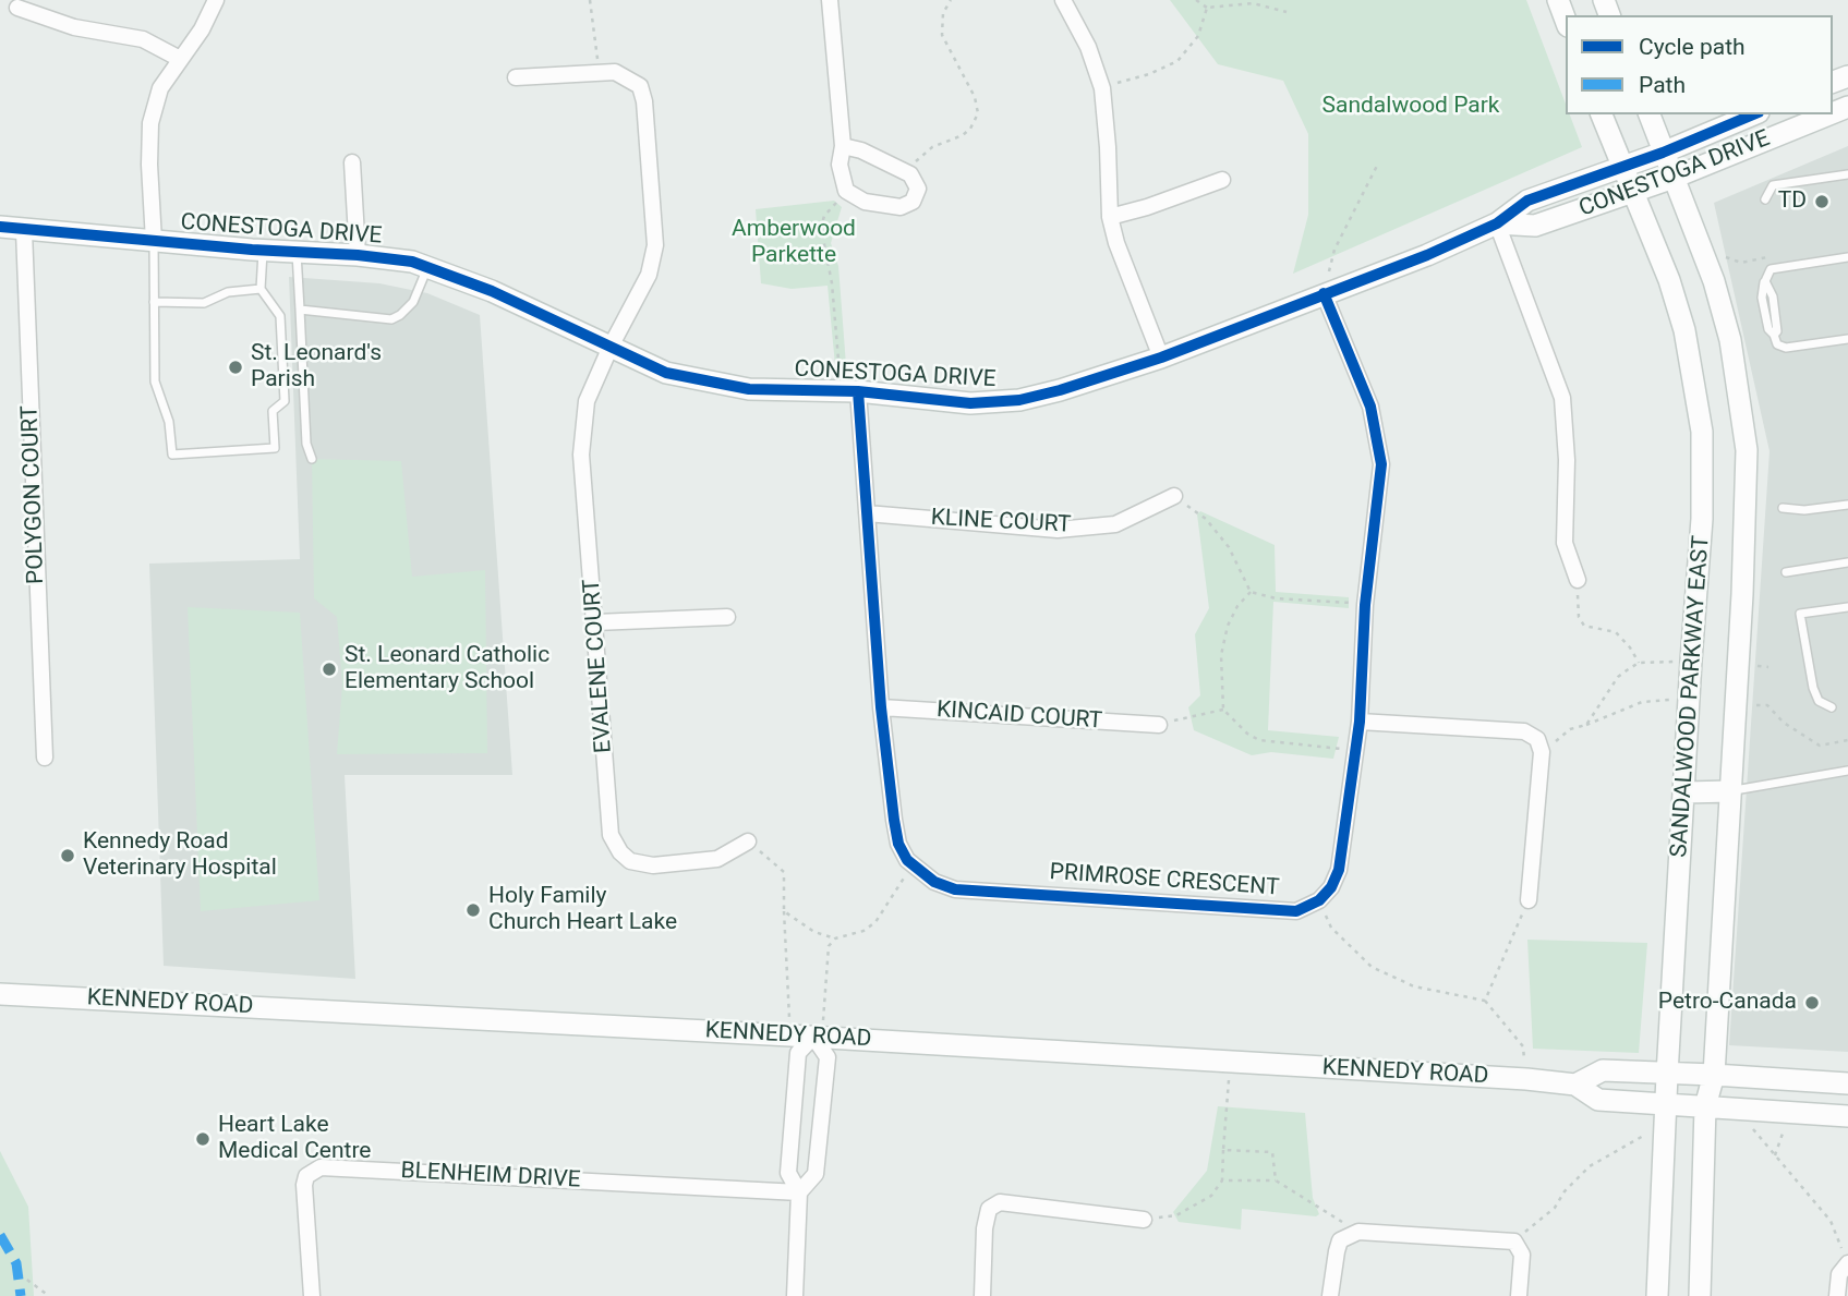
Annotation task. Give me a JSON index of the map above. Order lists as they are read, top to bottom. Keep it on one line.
{"streets":{"main road":["CONESTOGA DRIVE","SANDALWOOD PARKWAY EAST","KENNEDY ROAD"],"street":["POLYGON COURT","KLINE COURT","EVALENE COURT","KINCAID COURT","PRIMROSE CRESCENT","BLENHEIM DRIVE"]},"crossings":[["CONESTOGA DRIVE","POLYGON COURT"],["CONESTOGA DRIVE","EVALENE COURT"],["CONESTOGA DRIVE","SANDALWOOD PARKWAY EAST"],["CONESTOGA DRIVE","PRIMROSE CRESCENT"],["KLINE COURT","PRIMROSE CRESCENT"],["KINCAID COURT","PRIMROSE CRESCENT"]],"parks":["Sandalwood Park","Amberwood Parkette"],"places":["TD","St. Leonard's Parish","St. Leonard Catholic Elementary School","Kennedy Road Veterinary Hospital","Holy Family Church Heart Lake","Petro-Canada","Heart Lake Medical Centre"],"legend":["Cycle path","Path"]}
